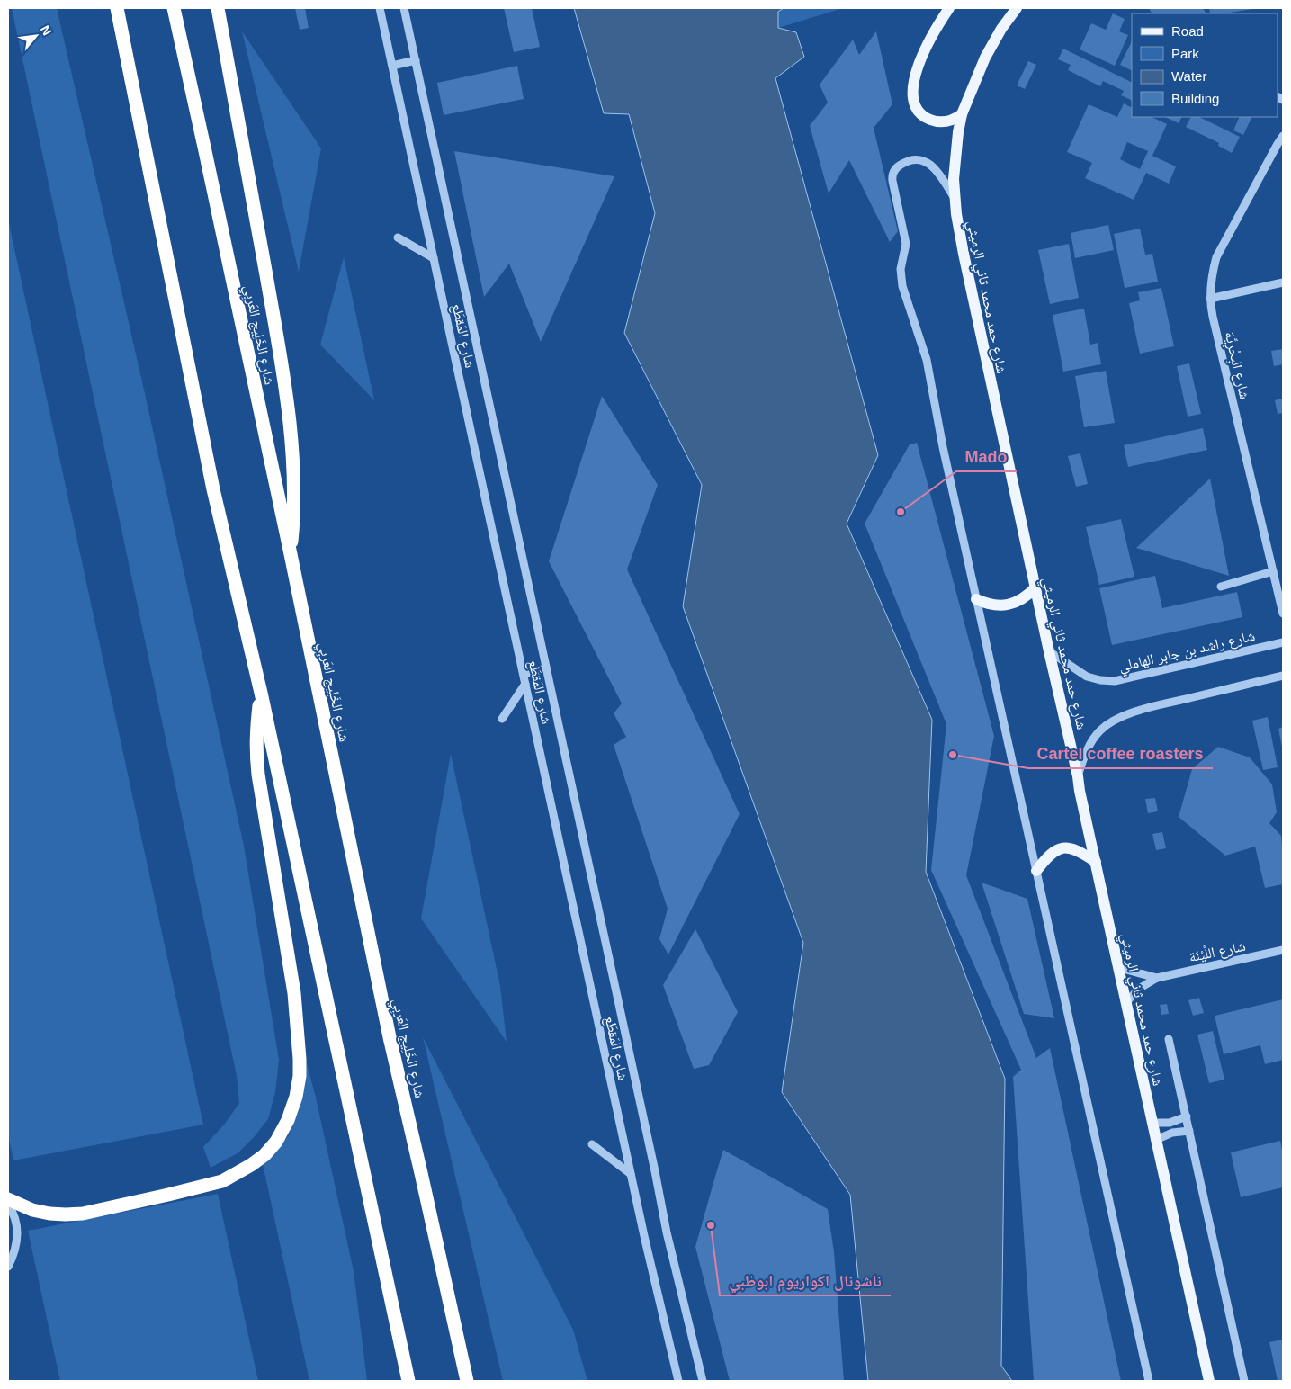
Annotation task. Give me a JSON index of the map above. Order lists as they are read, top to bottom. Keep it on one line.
{"streets":{"highway":["شارع الخَلِيج العَربِي"],"main road":["شارع حمد محمد ثاني الرميثي"],"street":["شارع المَقطَع","شارع البِحْرِيَّة","شارع راشد بن جابر الهاملي","شارع اللَّيْنَة"]},"crossings":[["شارع حمد محمد ثاني الرميثي","شارع راشد بن جابر الهاملي"],["شارع حمد محمد ثاني الرميثي","شارع اللَّيْنَة"]],"places":["Mado","Cartel coffee roasters","ناشونال اكواريوم ابوظبي"],"legend":["Road","Park","Water","Building"],"north":"top right"}
